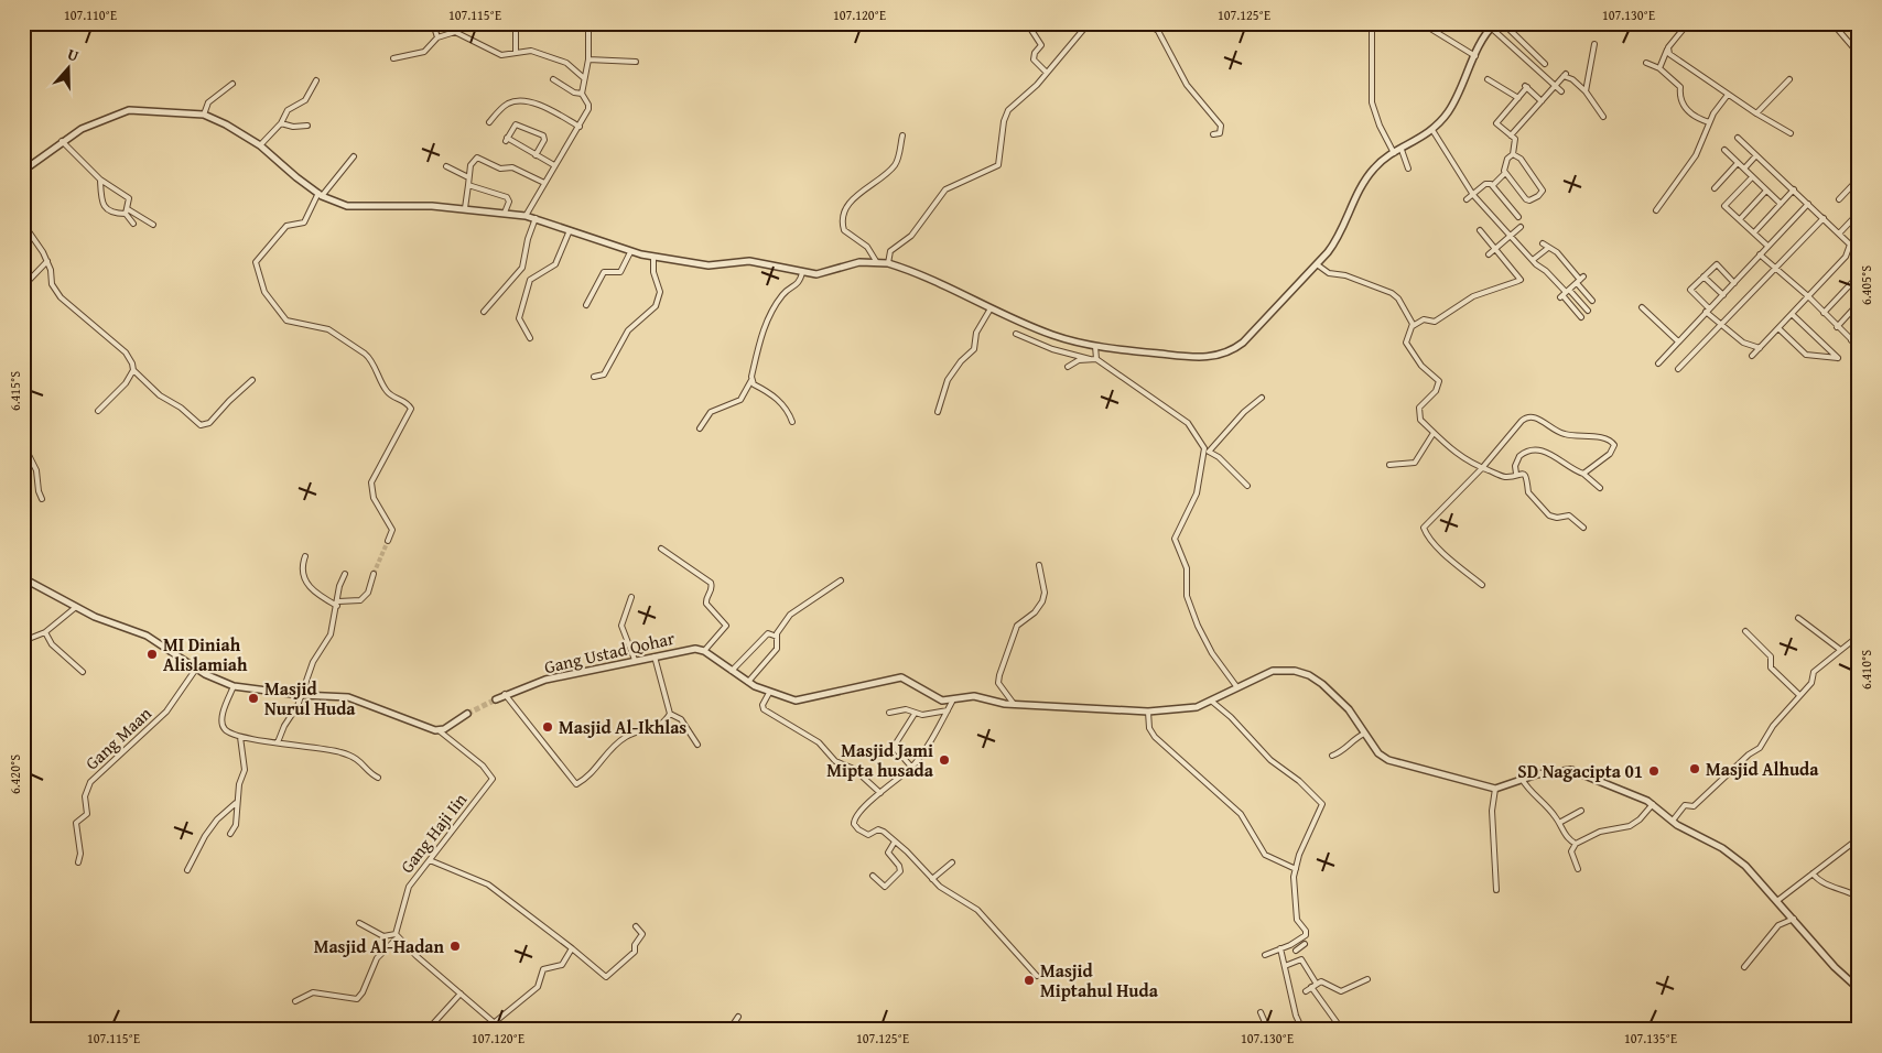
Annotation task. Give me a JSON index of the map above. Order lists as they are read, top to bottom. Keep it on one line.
{"streets":{"street":["Gang Ustad Qohar","Gang Maan","Gang Haji Iin"]},"places":["MI Diniah Alislamiah","Masjid Nurul Huda","Masjid Al-Ikhlas","Masjid Jami Mipta husada","Masjid Alhuda","SD Nagacipta 01","Masjid Al-Hadan","Masjid Miptahul Huda"],"north":"top","coordinates":["107.110°E","107.115°E","107.120°E","107.125°E","107.130°E","6.405°S","6.415°S","6.410°S","6.420°S","107.135°E"]}
